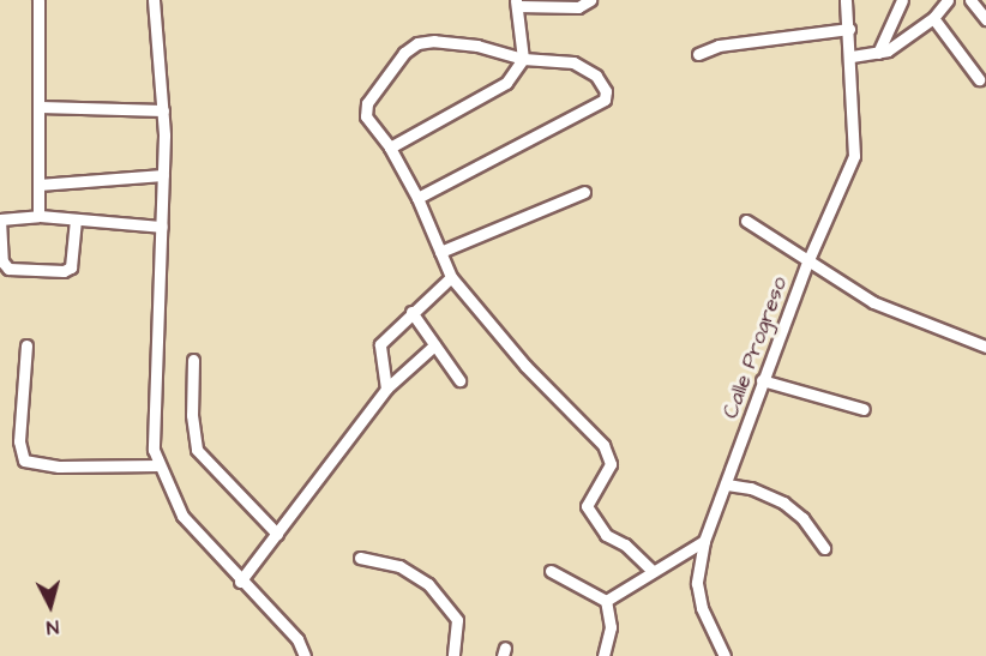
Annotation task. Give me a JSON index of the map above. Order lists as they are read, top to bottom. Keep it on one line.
{"streets":{"street":["Calle Progreso"]},"north":"bottom"}
